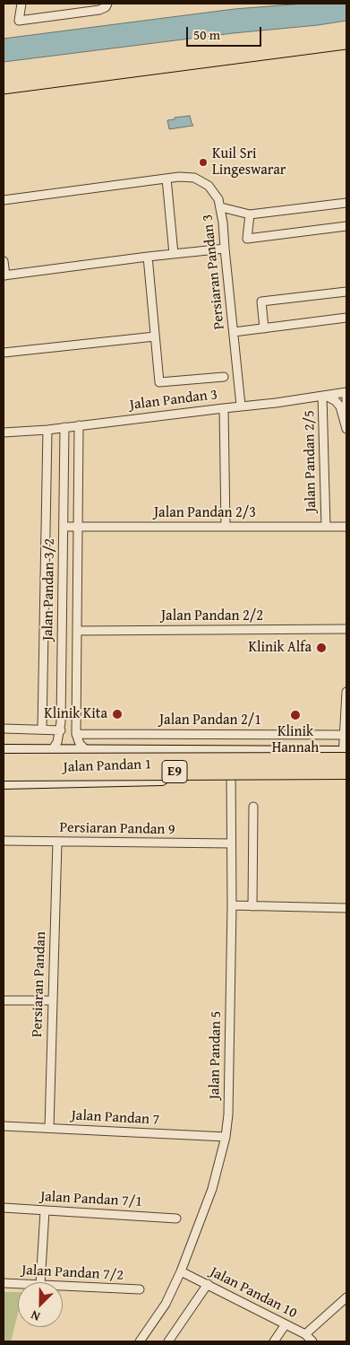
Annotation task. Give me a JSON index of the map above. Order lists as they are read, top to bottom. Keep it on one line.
{"streets":{"highway":["E9"],"main road":["Jalan Pandan 1"],"street":["Persiaran Pandan 3","Jalan Pandan 3","Jalan Pandan 2/5","Jalan Pandan 2/3","Jalan Pandan 3/2","Jalan Pandan 2/2","Jalan Pandan 2/1","Persiaran Pandan 9","Persiaran Pandan","Jalan Pandan 5","Jalan Pandan 7","Jalan Pandan 7/1","Jalan Pandan 7/2","Jalan Pandan 10"]},"crossings":[["Persiaran Pandan 3","Jalan Pandan 3"],["Jalan Pandan 3","Jalan Pandan 2/5"],["Jalan Pandan 3","Jalan Pandan 3/2"],["Jalan Pandan 2/5","Jalan Pandan 2/3"],["Jalan Pandan 2/3","Jalan Pandan 3/2"],["Jalan Pandan 3/2","Jalan Pandan 1"],["Jalan Pandan 1","E9"],["Jalan Pandan 1","Jalan Pandan 5"],["Persiaran Pandan 9","Persiaran Pandan"],["Persiaran Pandan 9","Jalan Pandan 5"],["Persiaran Pandan","Jalan Pandan 7"],["Jalan Pandan 5","Jalan Pandan 7"],["Jalan Pandan 5","Jalan Pandan 10"]],"places":["Kuil Sri Lingeswarar","Klinik Alfa","Klinik Kita","Klinik Hannah"],"scale_bar":"50 m","north":"bottom left"}
